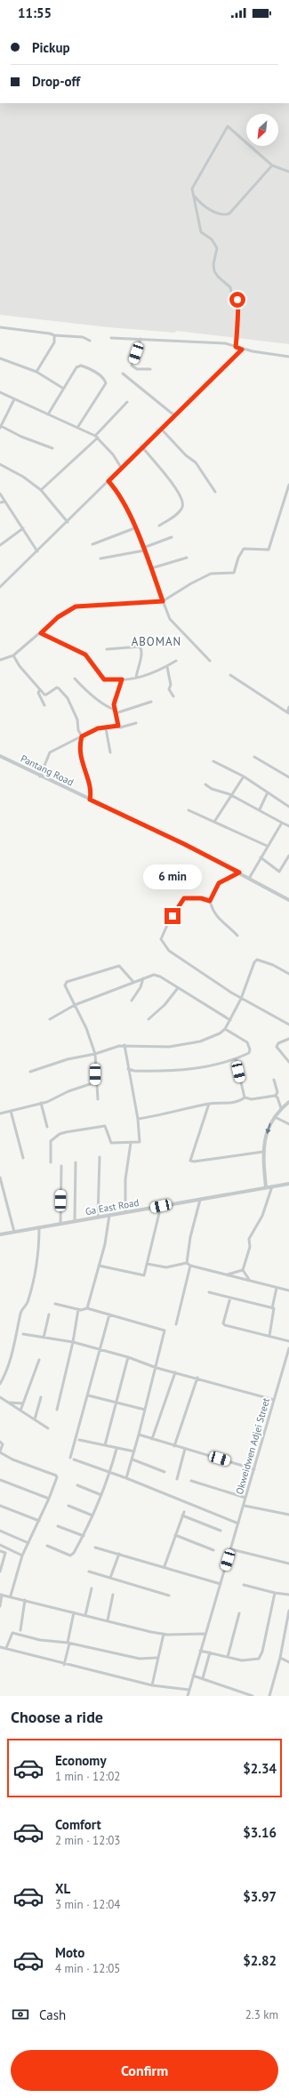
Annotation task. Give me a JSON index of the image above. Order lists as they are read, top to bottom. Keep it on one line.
{"streets":{"street":["Pantang Road","Ga East Road","Okweidwen Adjei Street"]},"districts":["ABOMAN"],"north":"bottom left","page":{"status":"11:55","banner":["Pickup","Drop-off"],"bubble":"6 min","heading":"Choose a ride","list":[{"name":"Economy","note":"1 min · 12:02","value":"$2.34"},{"name":"Comfort","note":"2 min · 12:03","value":"$3.16"},{"name":"XL","note":"3 min · 12:04","value":"$3.97"},{"name":"Moto","note":"4 min · 12:05","value":"$2.82"}],"pay":["Cash","2.3 km"],"buttons":"Confirm"}}
